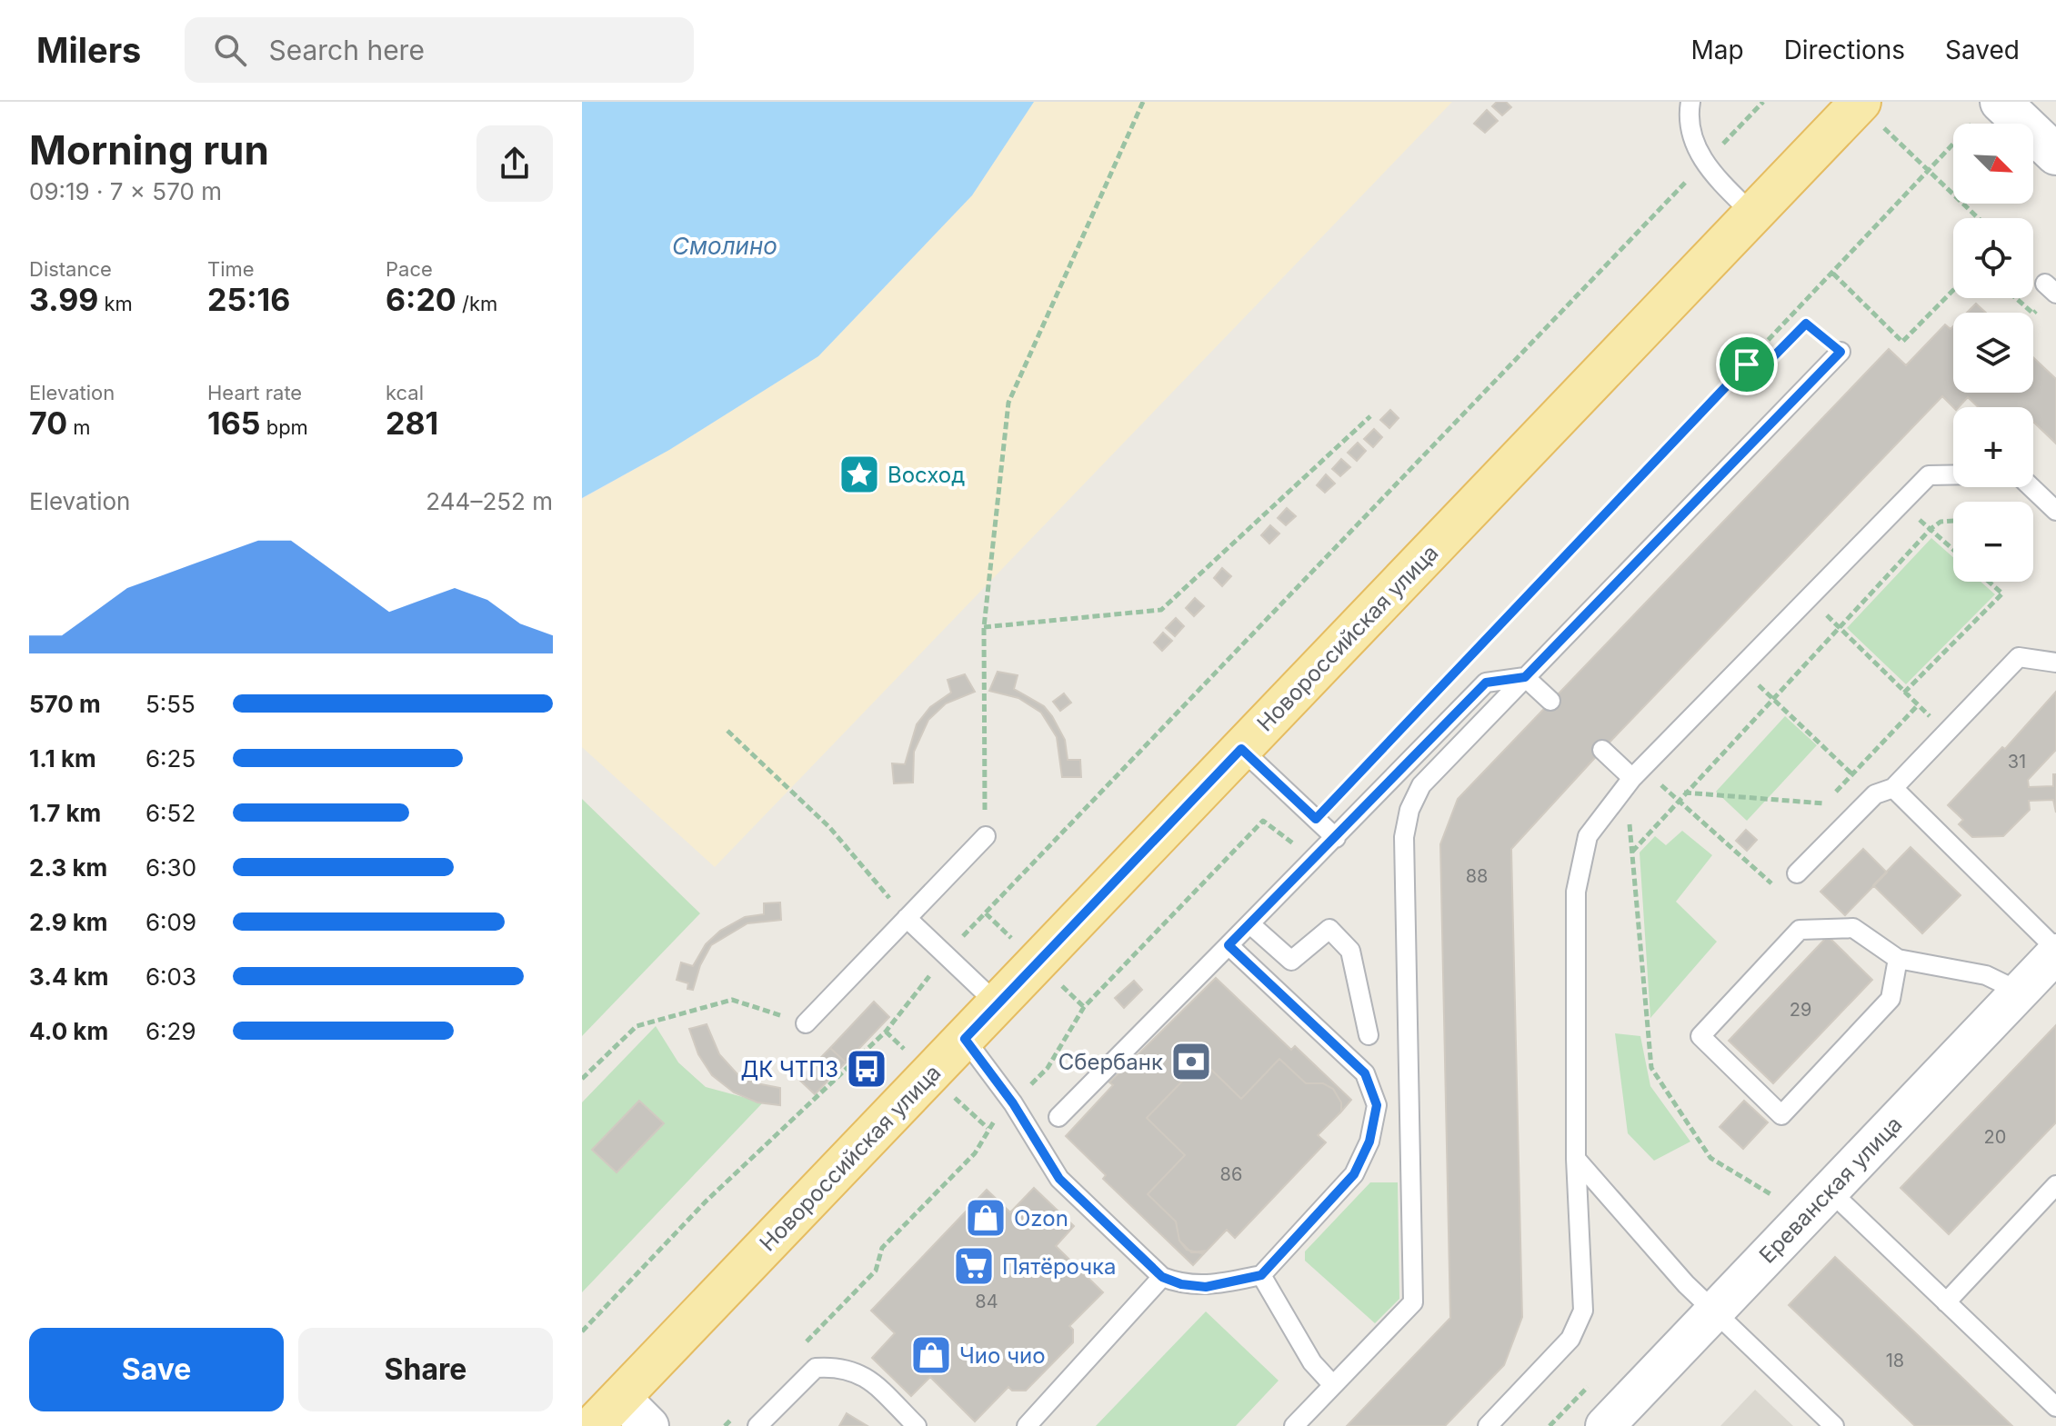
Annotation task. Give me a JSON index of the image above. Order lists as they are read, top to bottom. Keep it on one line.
{"streets":{"main road":["Новороссийская улица"],"street":["Ереванская улица"]},"water":["Смолино"],"places":{"place":["Восход"],"bank":["Сбербанк"],"bus stop":["ДК ЧТПЗ"],"shop":["Ozon","Чио чио"],"supermarket":["Пятёрочка"]},"house_numbers":["31","88","29","20","86","84","18"],"north":"bottom right","page":{"header":"Milers","search":"Search here","nav":["Map","Directions","Saved"],"heading":["Morning run","09:19 · 7 × 570 m"],"map_buttons":["+","−"],"stats":[["Distance","3.99 km"],["Time","25:16"],["Pace","6:20 /km"],["Elevation","70 m"],["Heart rate","165 bpm"],["kcal","281"]],"chart":["Elevation","244–252 m"],"list":[{"name":"570 m","note":"5:55"},{"name":"1.1 km","note":"6:25"},{"name":"1.7 km","note":"6:52"},{"name":"2.3 km","note":"6:30"},{"name":"2.9 km","note":"6:09"},{"name":"3.4 km","note":"6:03"},{"name":"4.0 km","note":"6:29"}],"buttons":["Save","Share"]}}
